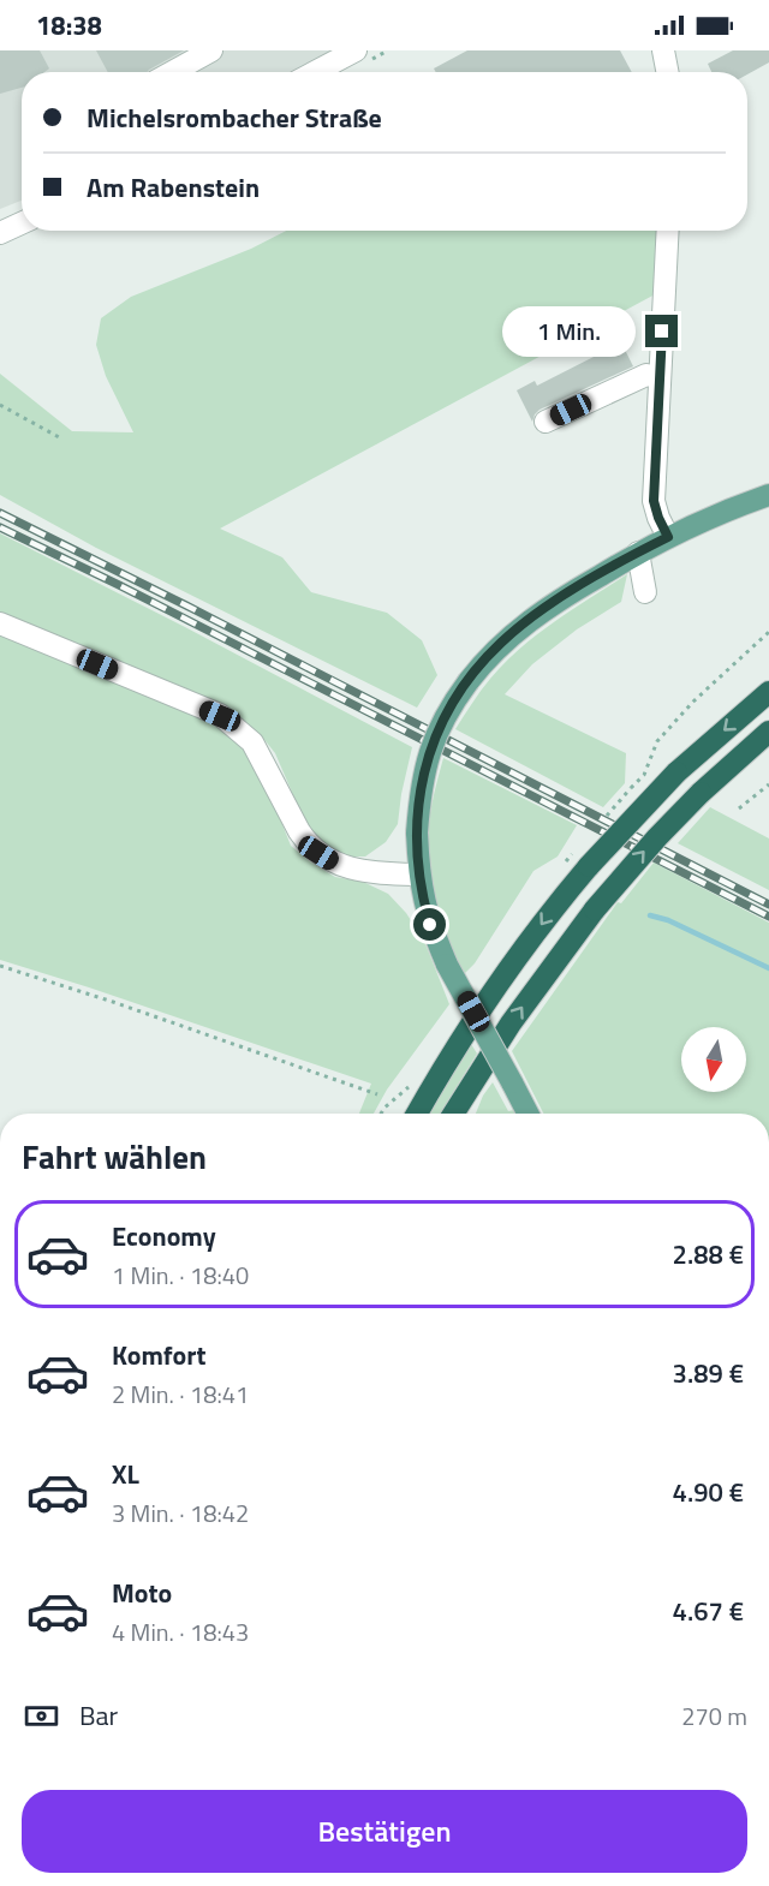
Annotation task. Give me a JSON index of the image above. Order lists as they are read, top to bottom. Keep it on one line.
{"north":"bottom","page":{"status":"18:38","banner":["Michelsrombacher Straße","Am Rabenstein"],"bubble":"1 Min.","heading":"Fahrt wählen","list":[{"name":"Economy","note":"1 Min. · 18:40","value":"2.88 €"},{"name":"Komfort","note":"2 Min. · 18:41","value":"3.89 €"},{"name":"XL","note":"3 Min. · 18:42","value":"4.90 €"},{"name":"Moto","note":"4 Min. · 18:43","value":"4.67 €"}],"pay":["Bar","270 m"],"buttons":"Bestätigen"}}
